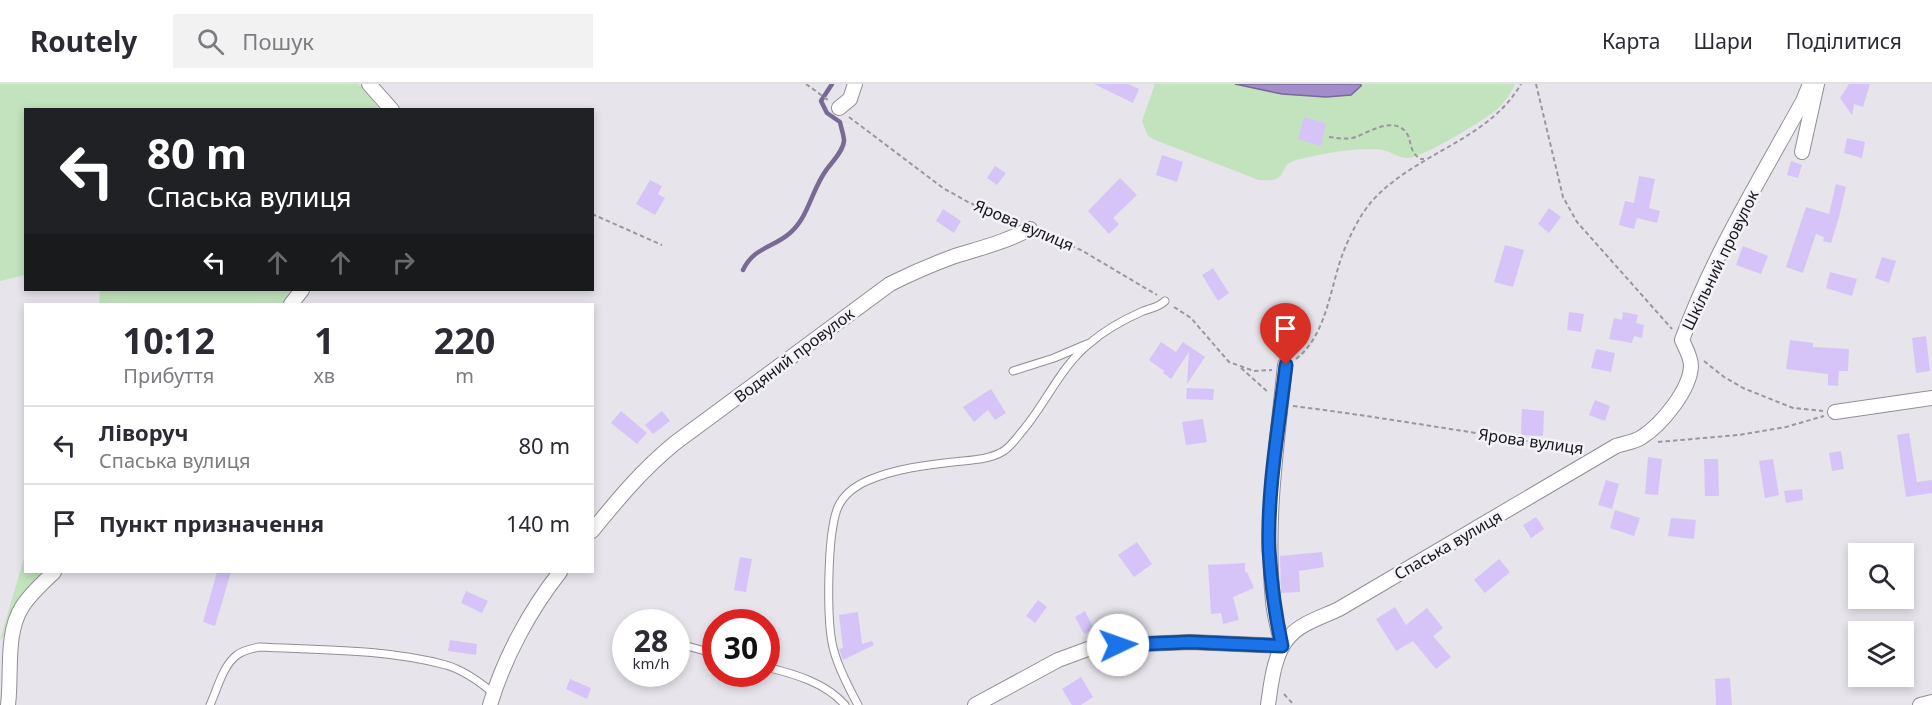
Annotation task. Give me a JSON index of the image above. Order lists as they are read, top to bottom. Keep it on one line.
{"streets":{"street":["Шкільний провулок","Водяний провулок","Спаська вулиця"],"path":["Ярова вулиця"]},"crossings":[["Ярова вулиця","Водяний провулок"],["Шкільний провулок","Спаська вулиця"]],"page":{"header":"Routely","search":"Пошук","nav":["Карта","Шари","Поділитися"],"turn":["80 m","Спаська вулиця"],"eta":["10:12","Прибуття","1","хв","220","m"],"list":[{"name":"Ліворуч","note":"Спаська вулиця","value":"80 m"},{"name":"Пункт призначення","value":"140 m"}],"speed":"28 km/h","limit":"30"}}
